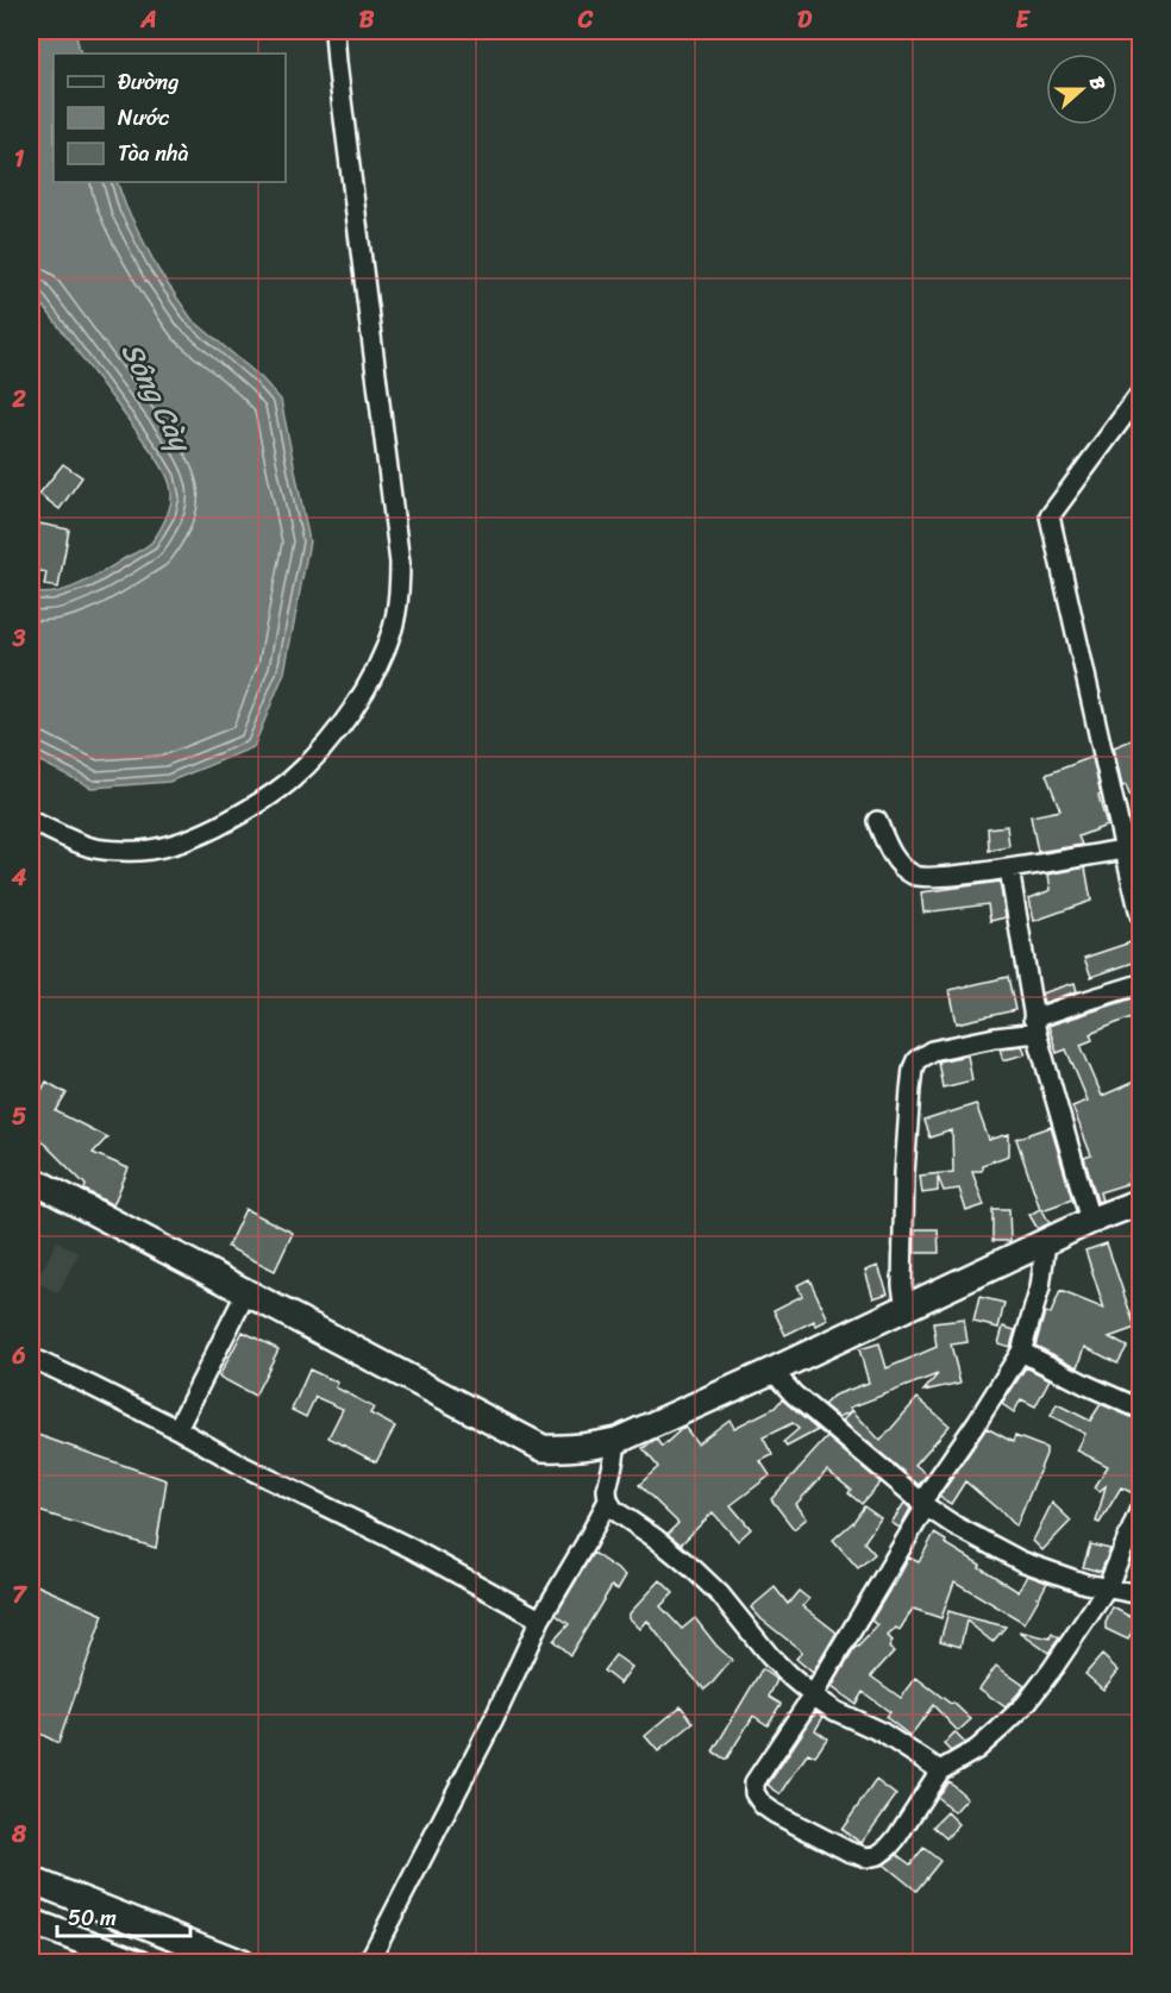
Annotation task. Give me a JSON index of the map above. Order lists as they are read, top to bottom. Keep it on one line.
{"water":["Sông Cày"],"legend":["Đường","Nước","Tòa nhà"],"scale_bar":"50 m","north":"right","grid":{"columns":["A","B","C","D","E"],"rows":["1","2","3","4","5","6","7","8"]}}
